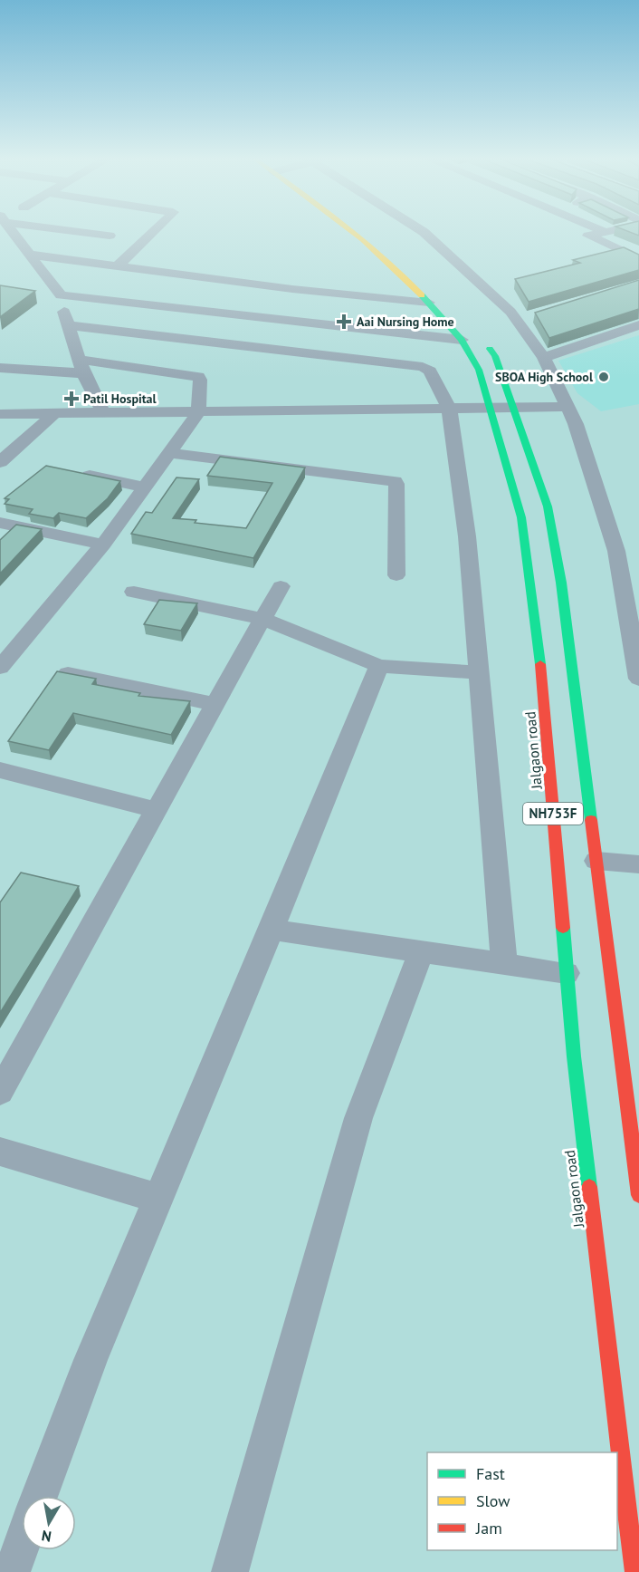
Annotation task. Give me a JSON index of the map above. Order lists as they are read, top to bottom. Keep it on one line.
{"streets":{"highway":["Jalgaon road","NH753F"]},"places":{"health":["Aai Nursing Home","Patil Hospital"],"other":["SBOA High School"]},"legend":["Fast","Slow","Jam"],"north":"bottom"}
